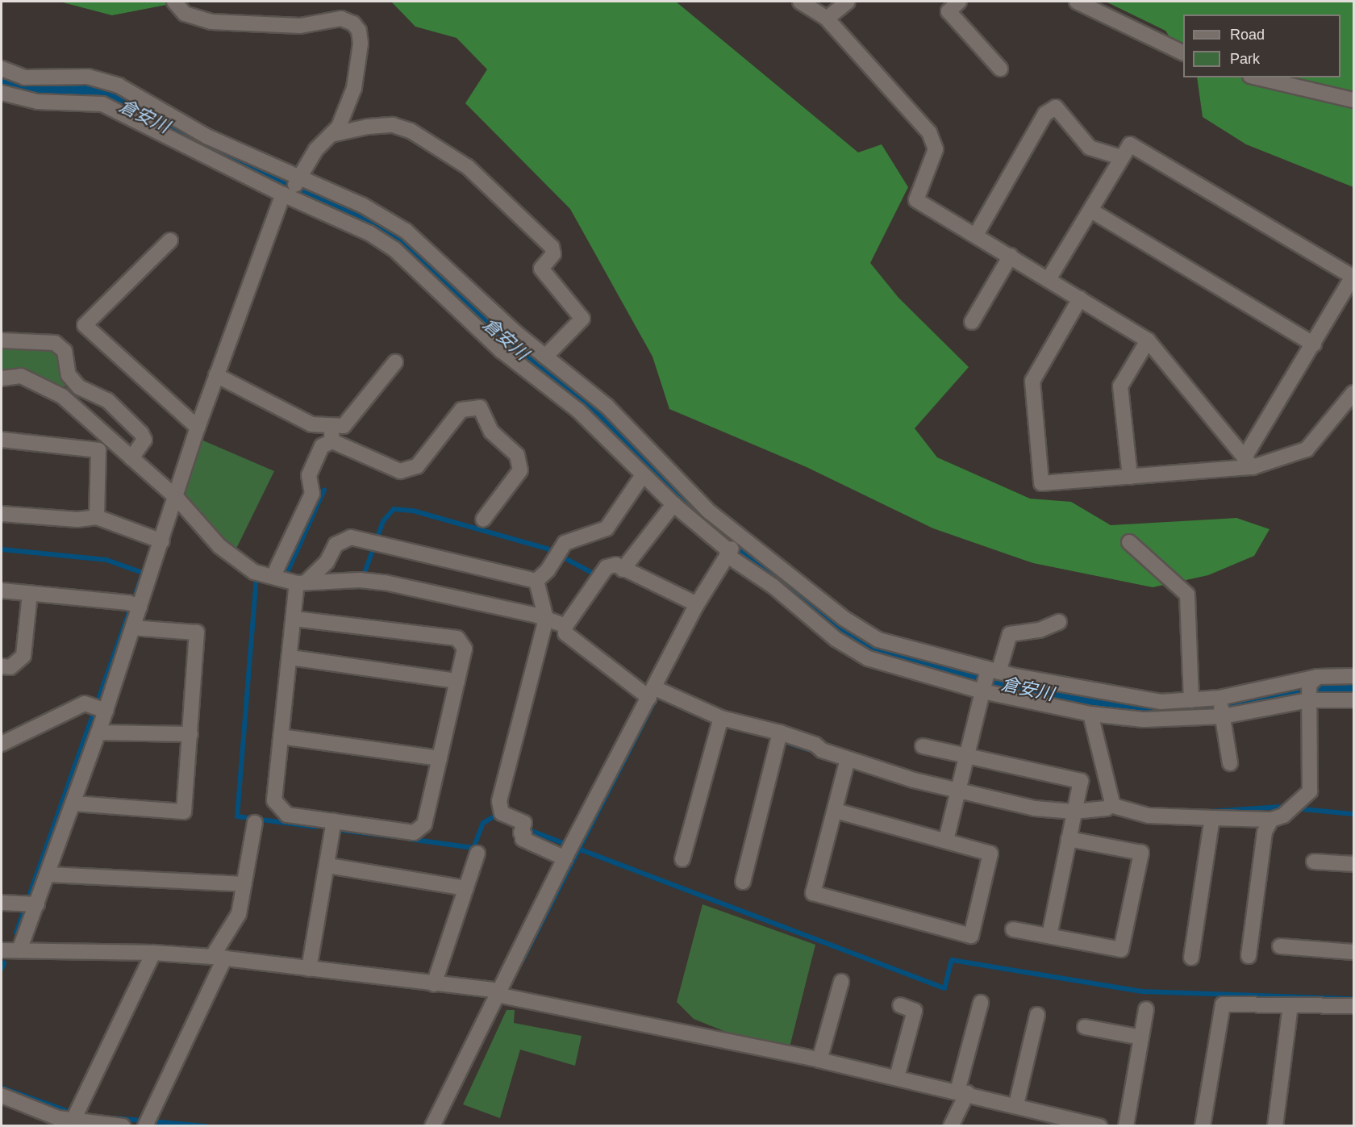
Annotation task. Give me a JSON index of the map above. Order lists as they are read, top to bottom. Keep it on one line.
{"water":["倉安川"],"legend":["Road","Park"]}
